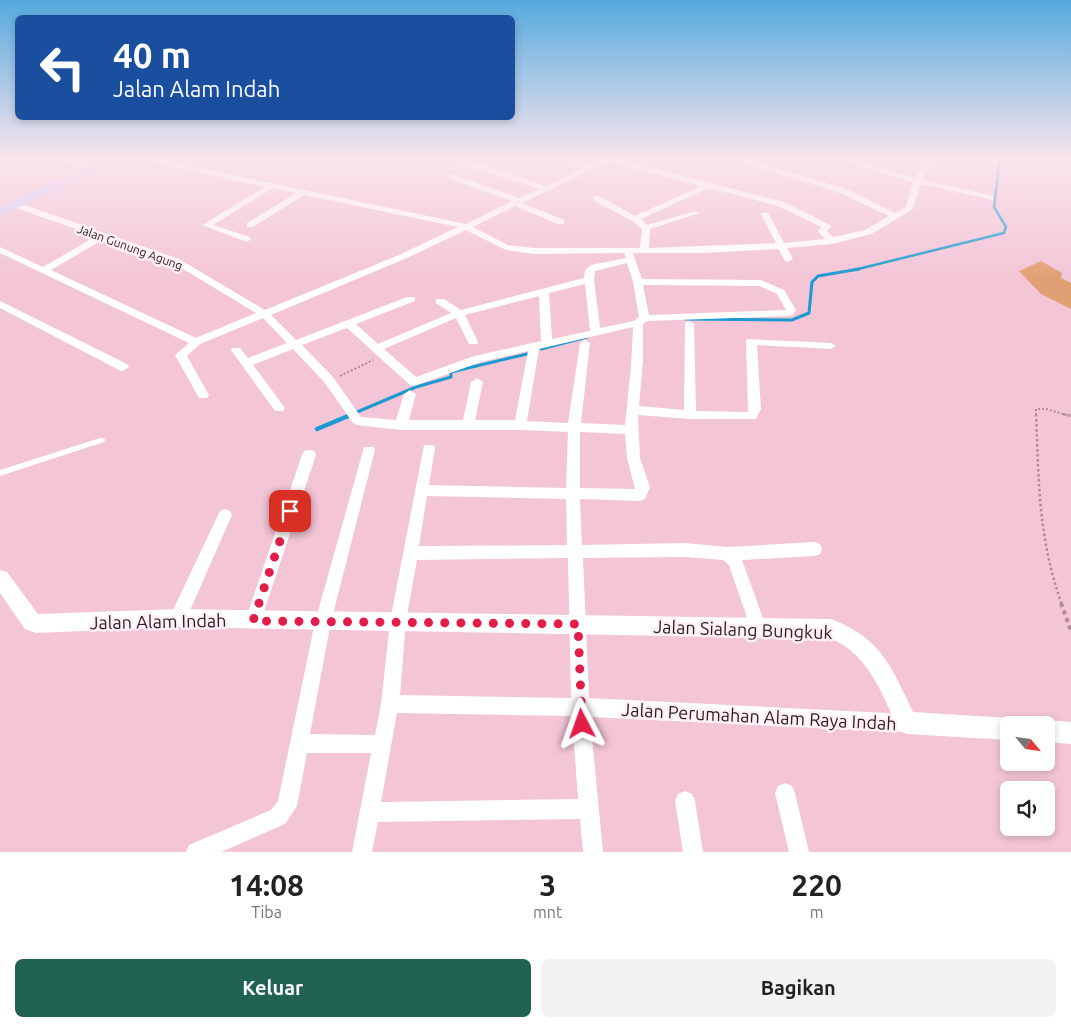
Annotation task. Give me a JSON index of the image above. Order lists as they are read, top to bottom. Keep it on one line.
{"streets":{"street":["Jalan Gunung Agung","Jalan Alam Indah","Jalan Sialang Bungkuk","Jalan Perumahan Alam Raya Indah"]},"crossings":[["Jalan Alam Indah","Jalan Sialang Bungkuk"],["Jalan Sialang Bungkuk","Jalan Perumahan Alam Raya Indah"]],"north":"bottom right","page":{"turn":["40 m","Jalan Alam Indah"],"eta":["14:08","Tiba","3","mnt","220","m"],"buttons":["Keluar","Bagikan"]}}
